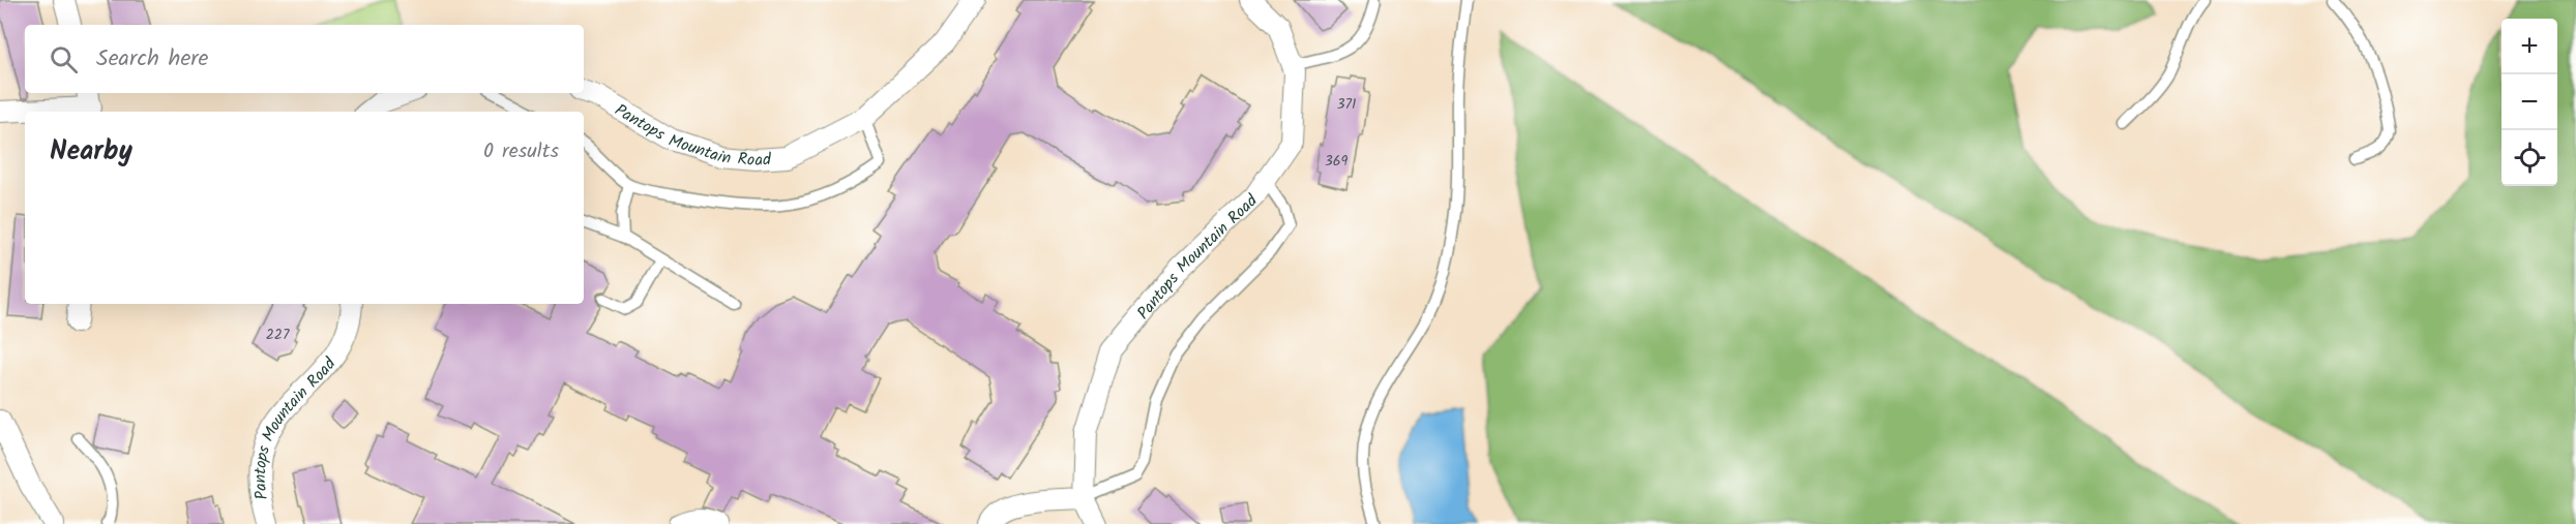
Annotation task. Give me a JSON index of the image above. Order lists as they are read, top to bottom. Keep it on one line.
{"streets":{"street":["Pantops Mountain Road"]},"house_numbers":["371","369","227"],"page":{"map_buttons":["+","−"],"search":"Search here","heading":["Nearby","0 results"]}}
